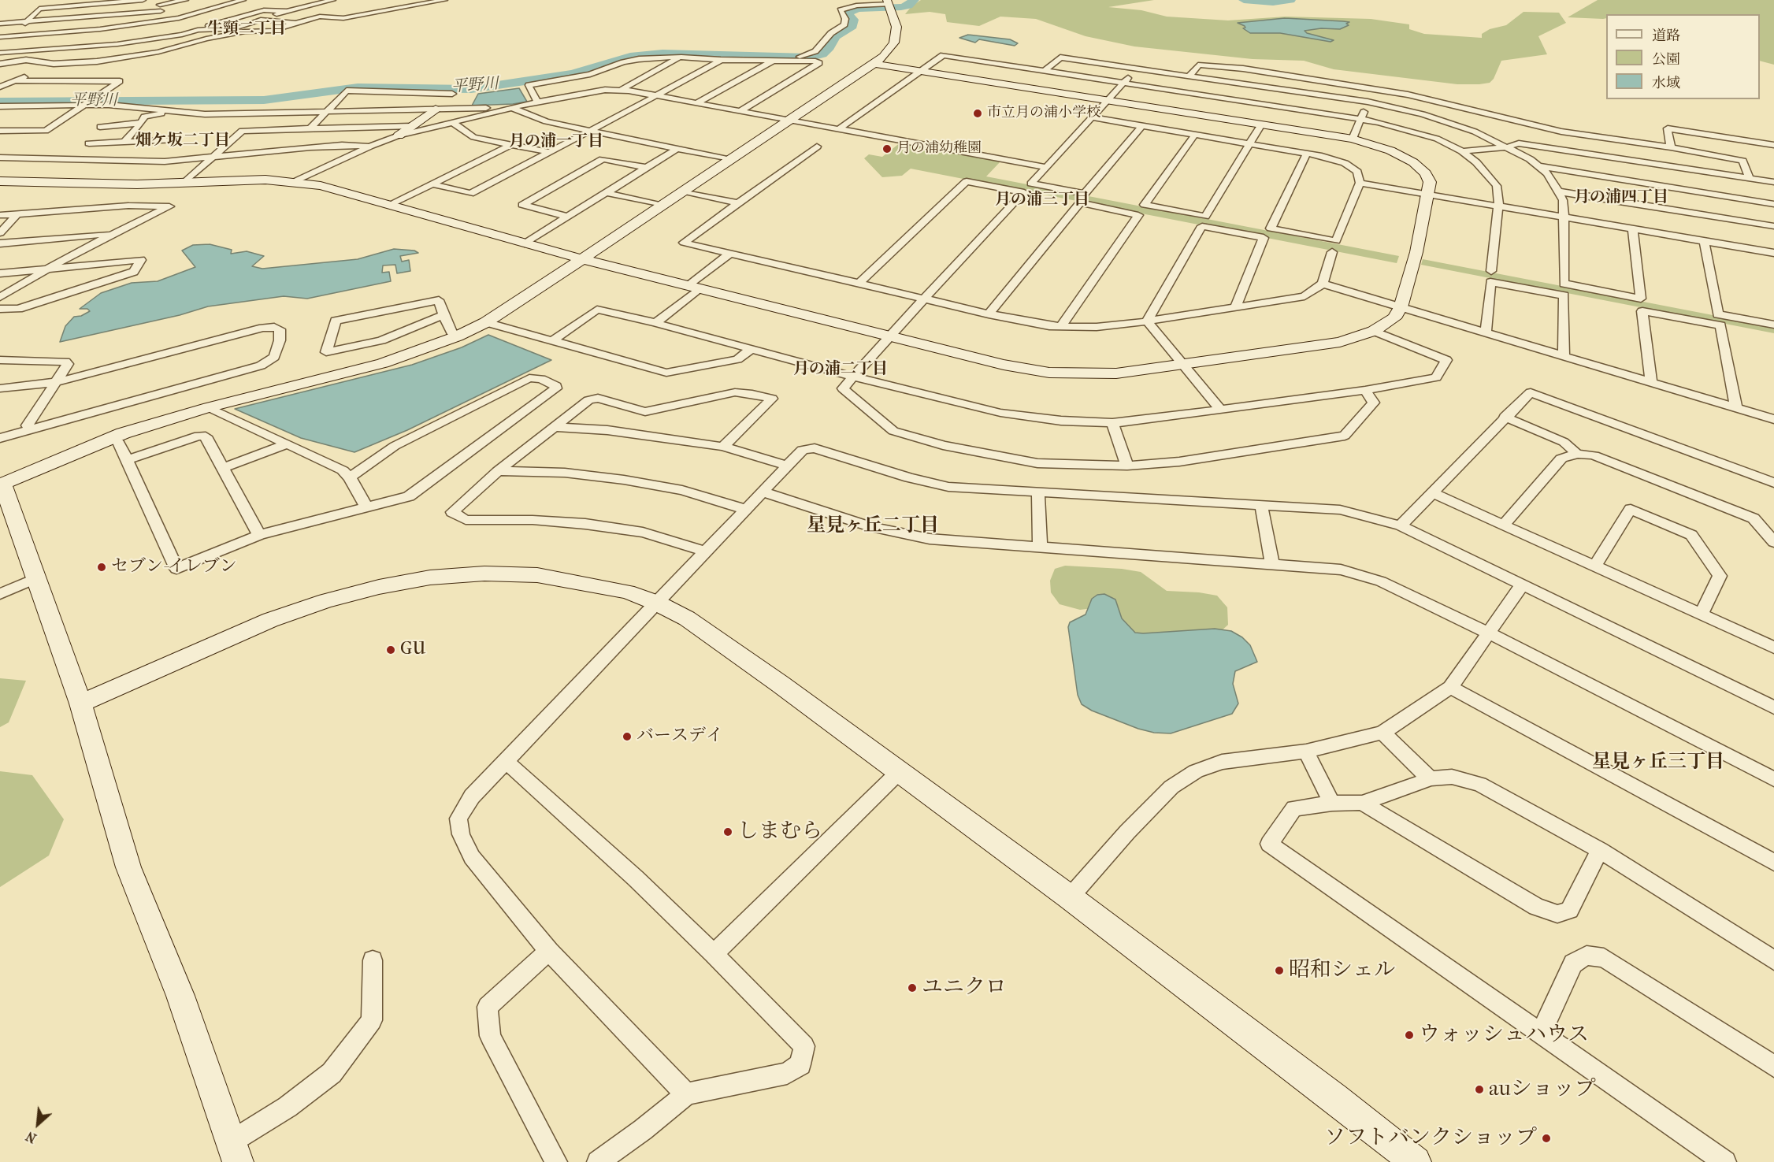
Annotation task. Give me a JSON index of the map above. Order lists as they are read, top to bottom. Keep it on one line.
{"districts":["牛頸二丁目","畑ケ坂二丁目","月の浦一丁目","月の浦四丁目","月の浦三丁目","月の浦二丁目","星見ヶ丘二丁目","星見ヶ丘三丁目"],"water":["平野川"],"places":["市立月の浦小学校","月の浦幼稚園","セブン-イレブン","GU","バースデイ","しまむら","昭和シェル","ユニクロ","ウォッシュハウス","auショップ","ソフトバンクショップ"],"legend":["道路","公園","水域"],"north":"bottom left"}
